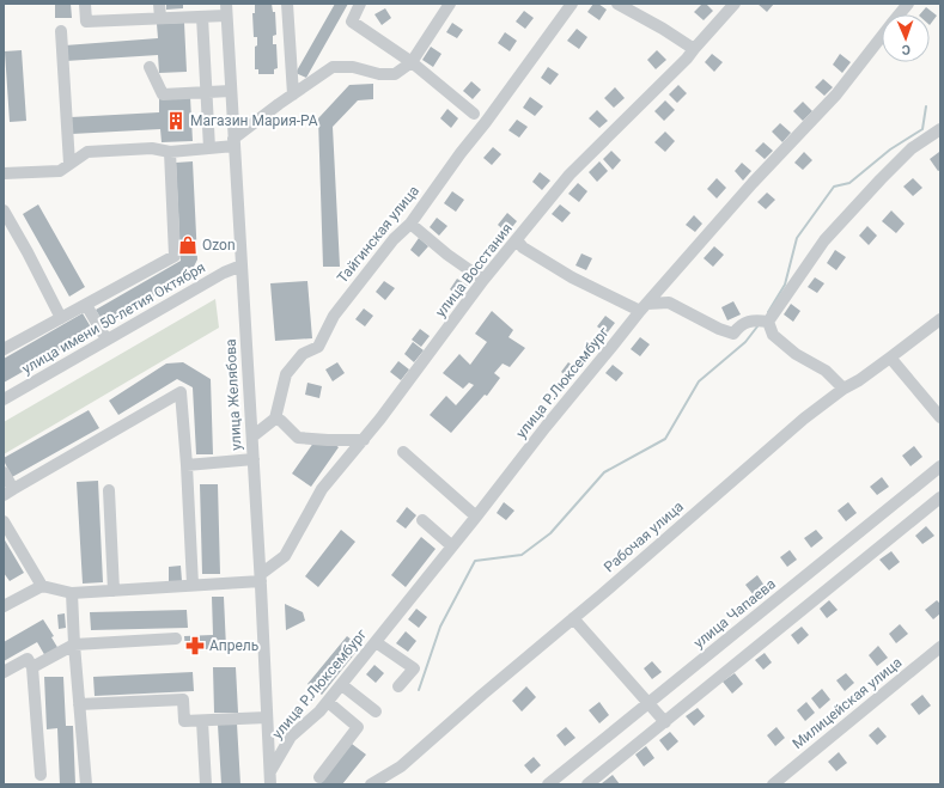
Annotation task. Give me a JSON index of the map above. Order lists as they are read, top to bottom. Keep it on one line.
{"streets":{"street":["Тайгинская улица","улица Восстания","улица имени 50-летия Октября","улица Р.Люксембург","улица Желябова","Рабочая улица","улица Чапаева","Милицейская улица"]},"crossings":[["улица Восстания","улица Желябова"],["улица имени 50-летия Октября","улица Желябова"],["улица Р.Люксембург","улица Желябова"]],"places":{"building":["Магазин Мария-РА"],"shop":["Ozon"],"pharmacy":["Апрель"]},"north":"bottom"}
